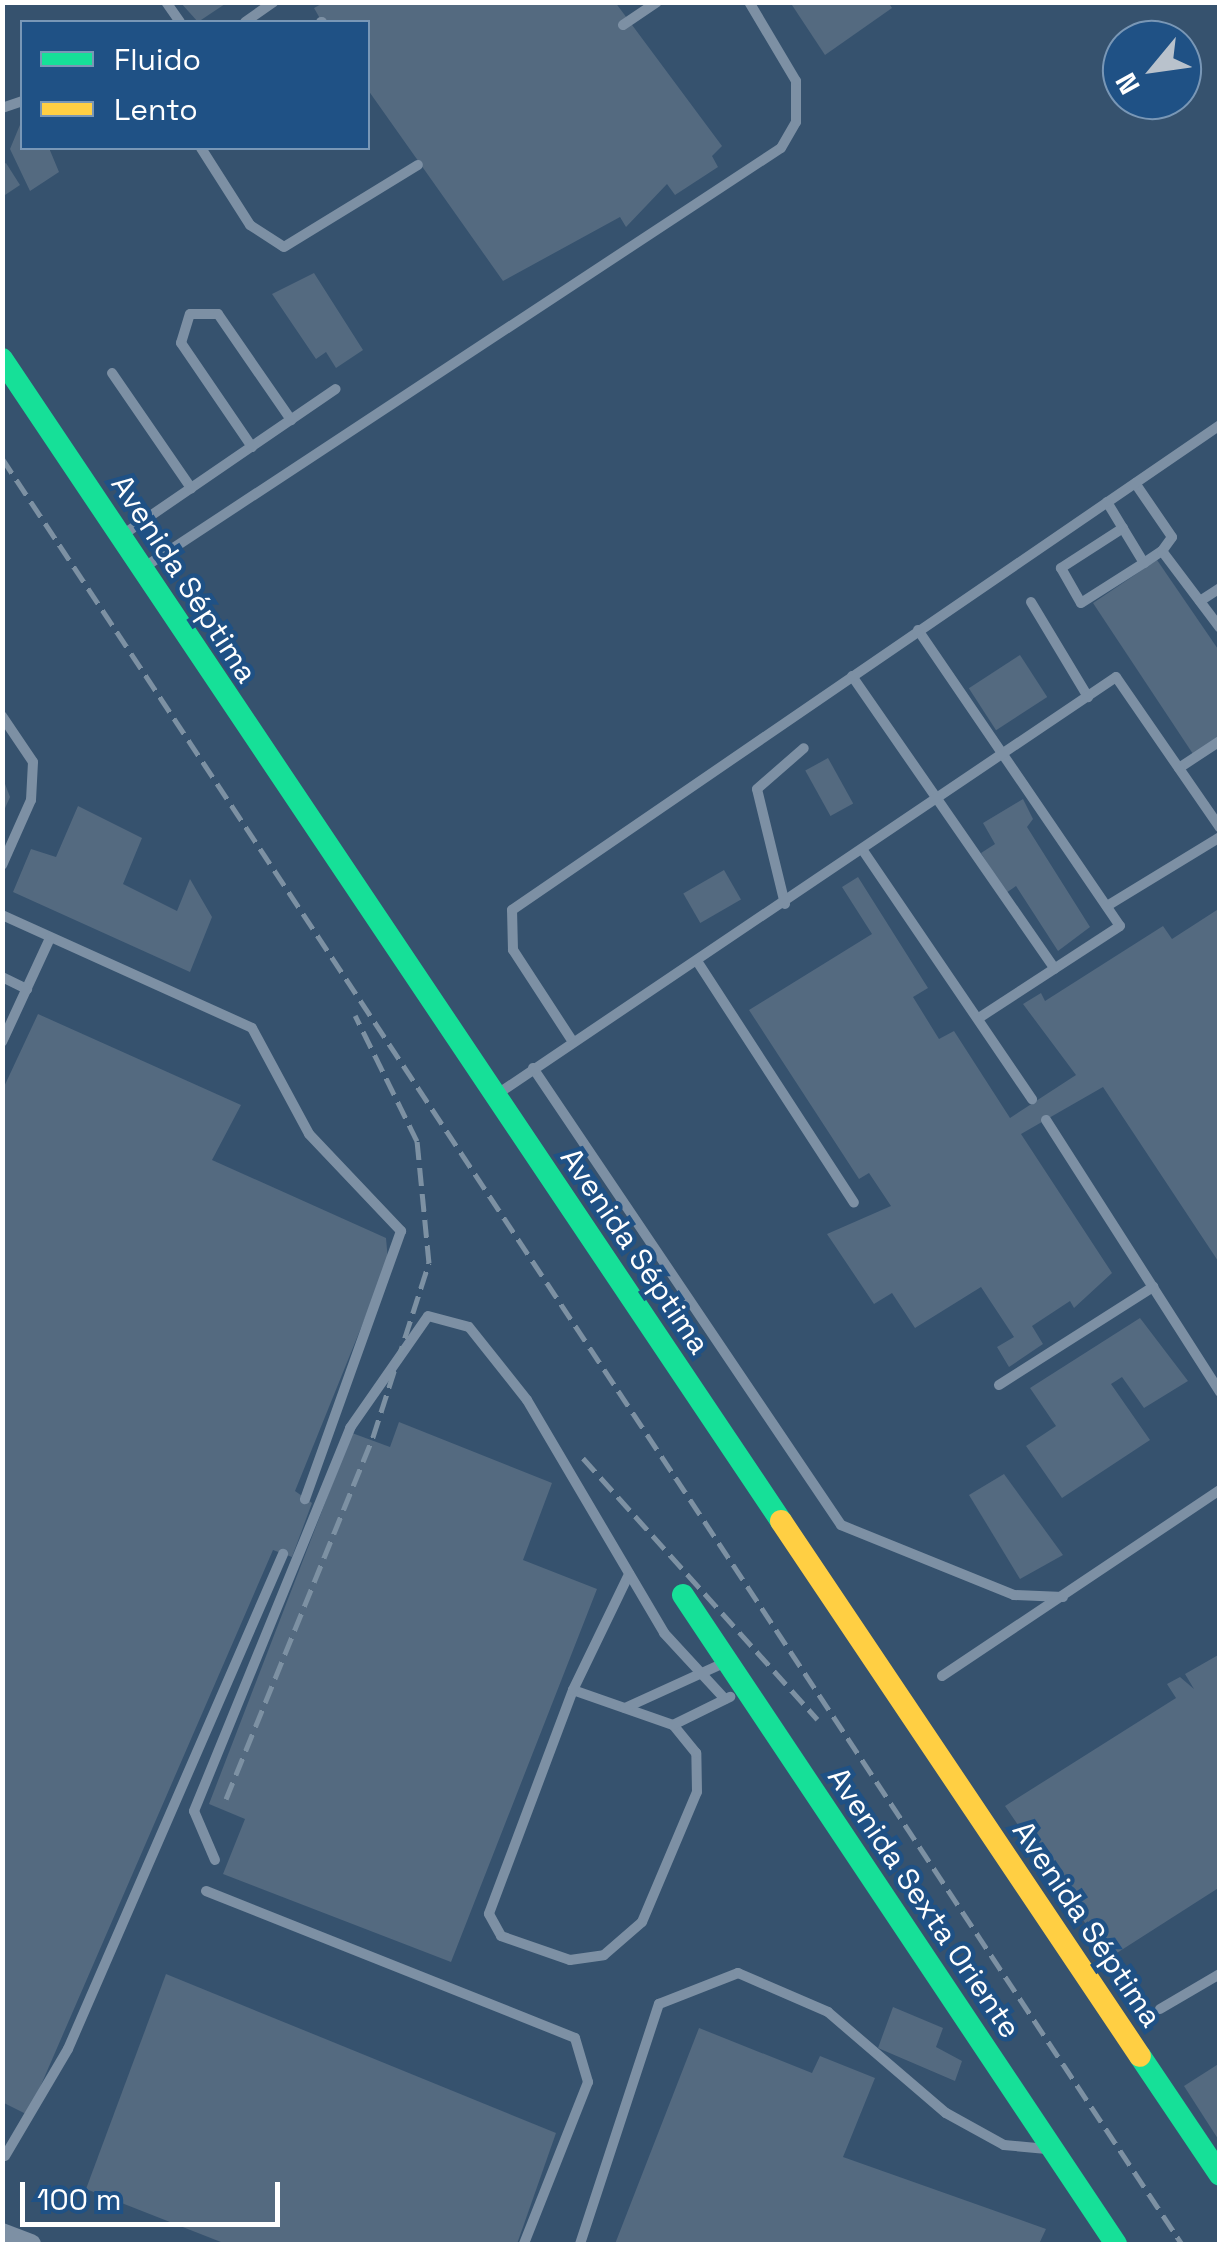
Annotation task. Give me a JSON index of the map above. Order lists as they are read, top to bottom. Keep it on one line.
{"streets":{"street":["Avenida Séptima","Avenida Sexta Oriente"]},"legend":["Fluido","Lento"],"scale_bar":"100 m","north":"bottom left"}
